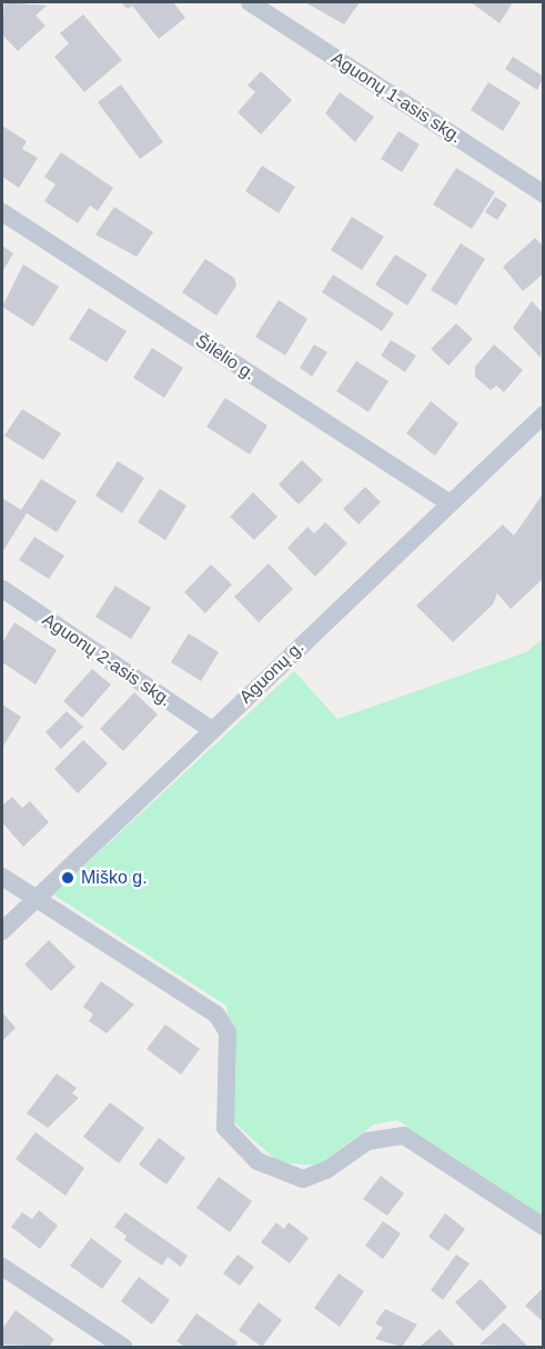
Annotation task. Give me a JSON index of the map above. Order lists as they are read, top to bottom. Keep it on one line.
{"streets":{"street":["Aguonų 1-asis skg.","Šilelio g.","Aguonų 2-asis skg.","Aguonų g."]},"crossings":[["Šilelio g.","Aguonų g."],["Aguonų 2-asis skg.","Aguonų g."]],"places":["Miško g."]}
